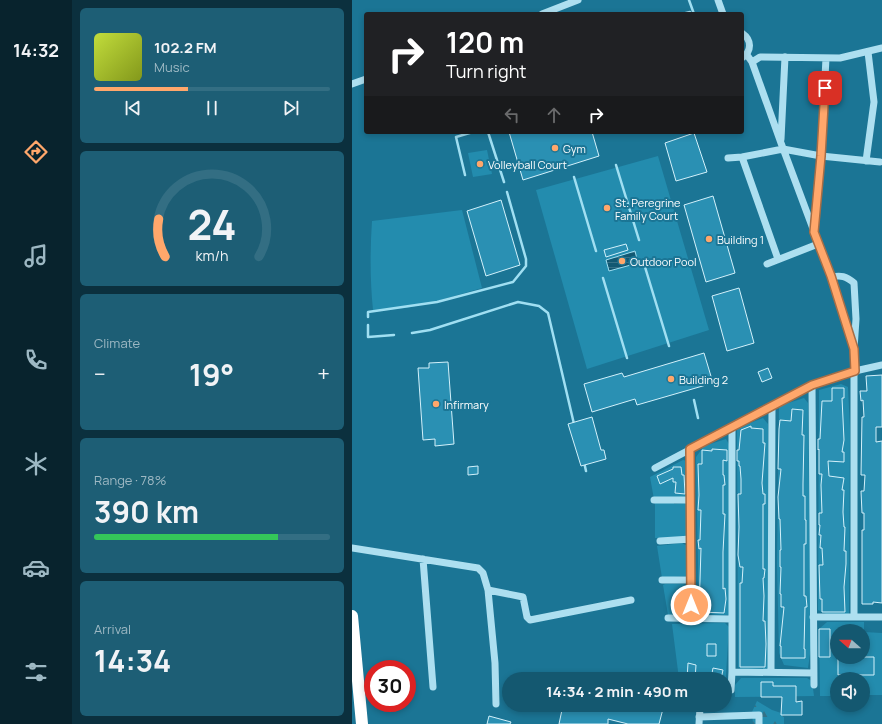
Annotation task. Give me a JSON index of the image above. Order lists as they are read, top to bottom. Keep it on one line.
{"places":["Gym","Volleyball Court","St. Peregrine Family Court","Building 1","Outdoor Pool","Building 2","Infirmary"],"north":"left","page":{"tabs":"14:32","turn":["120 m","Turn right"],"song":["102.2 FM","Music"],"tile":["Climate",["Range · 78%","390 km"],["Arrival","14:34"]],"heat":["−","19°","+"],"limit":"30","trip":"14:34 · 2 min · 490 m","gauge":["24","km/h"]}}
